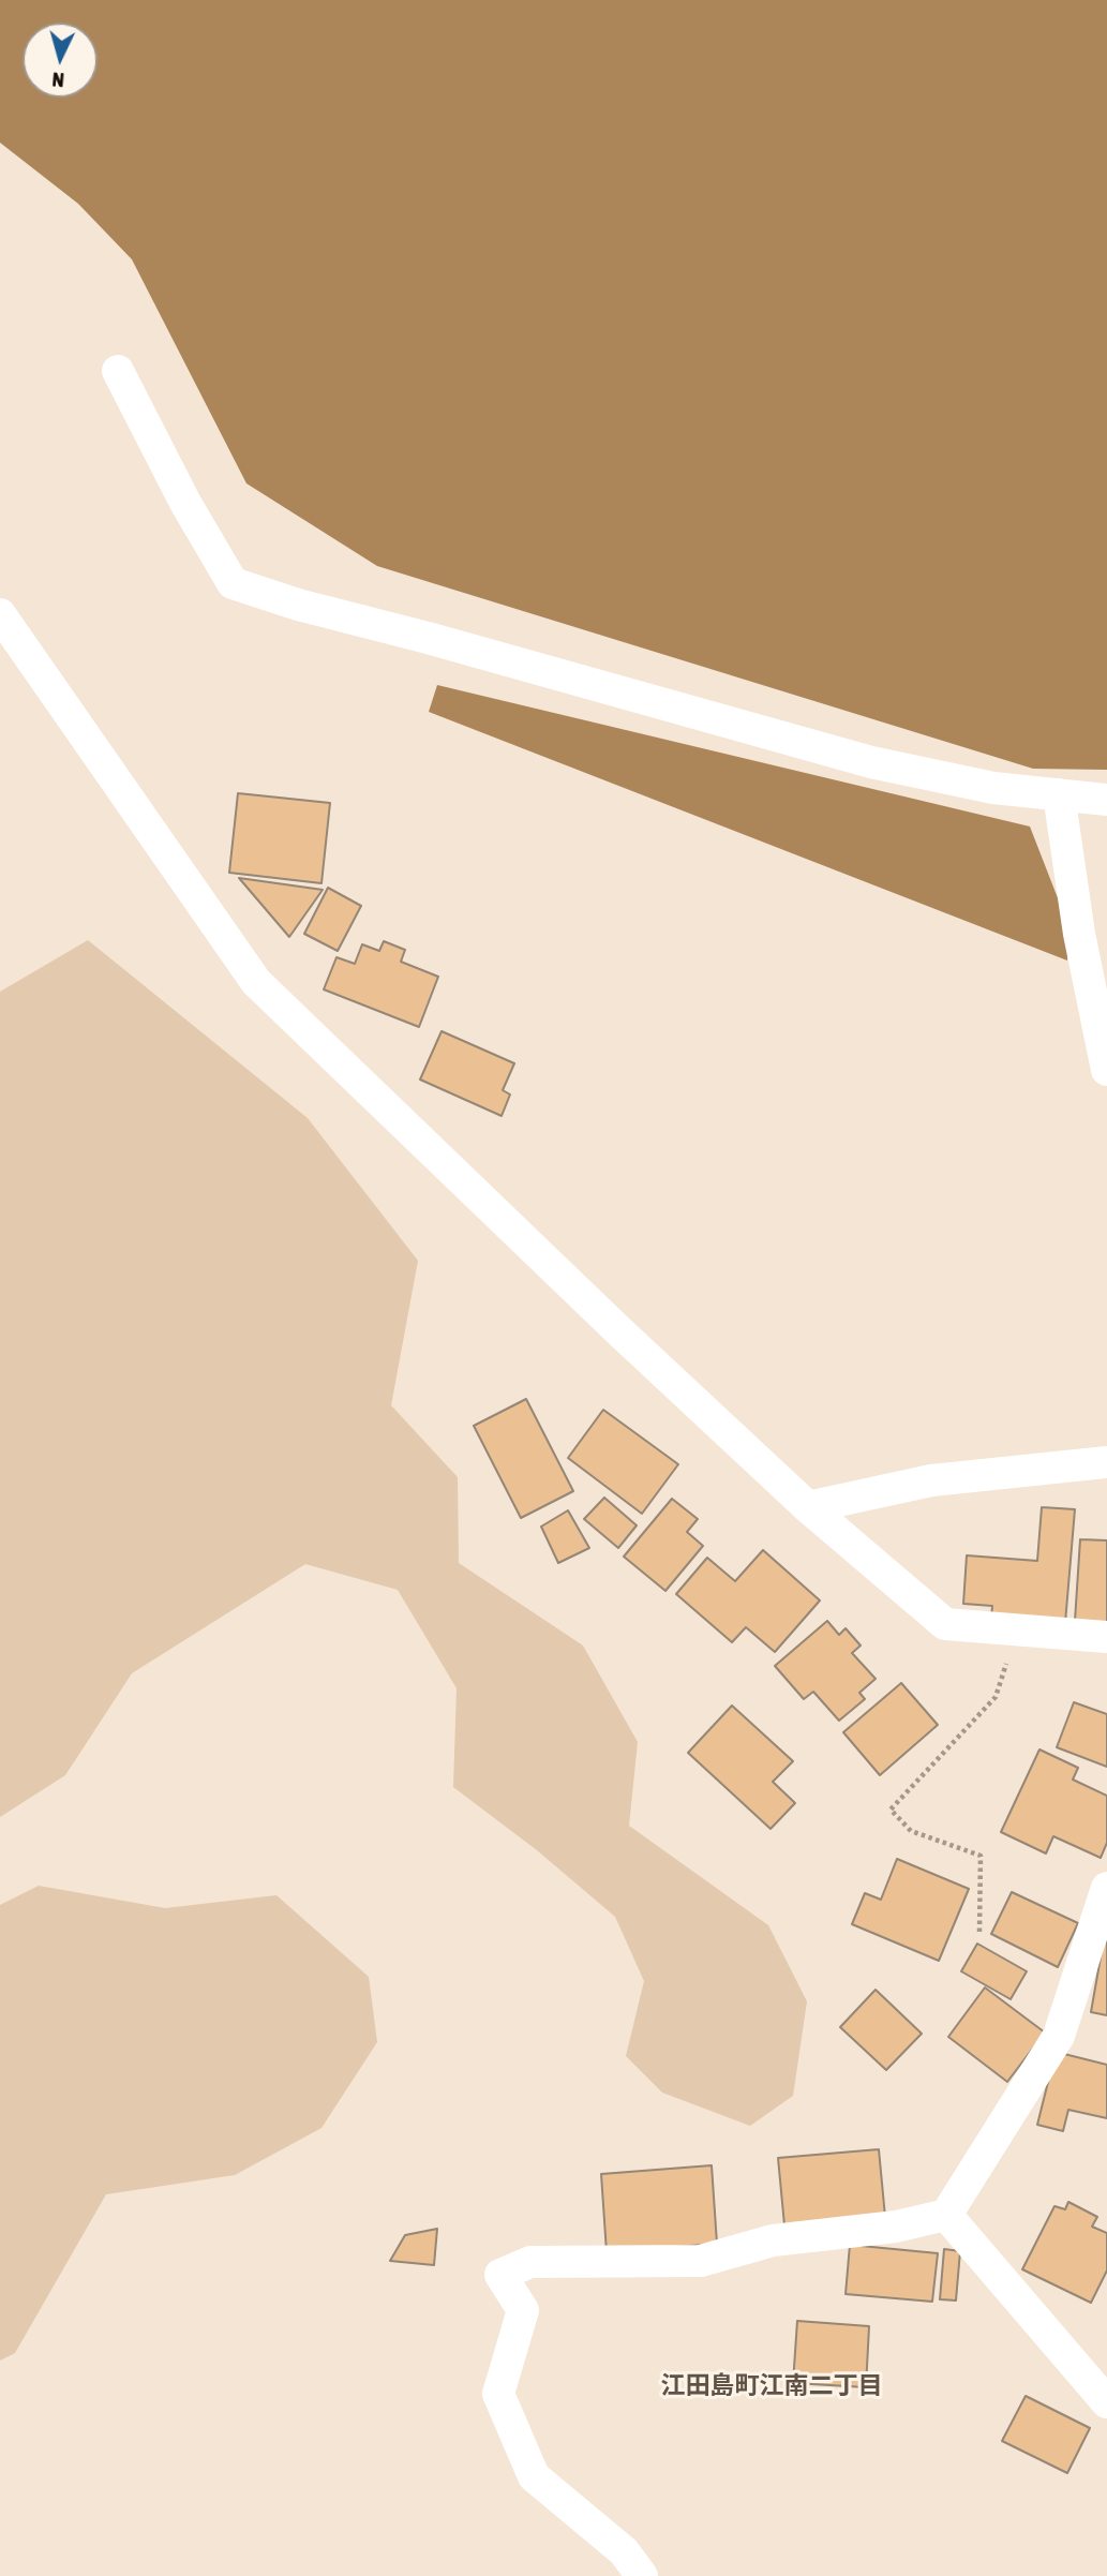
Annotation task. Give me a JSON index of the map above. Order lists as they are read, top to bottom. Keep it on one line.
{"districts":["江田島町江南二丁目"],"north":"bottom"}
